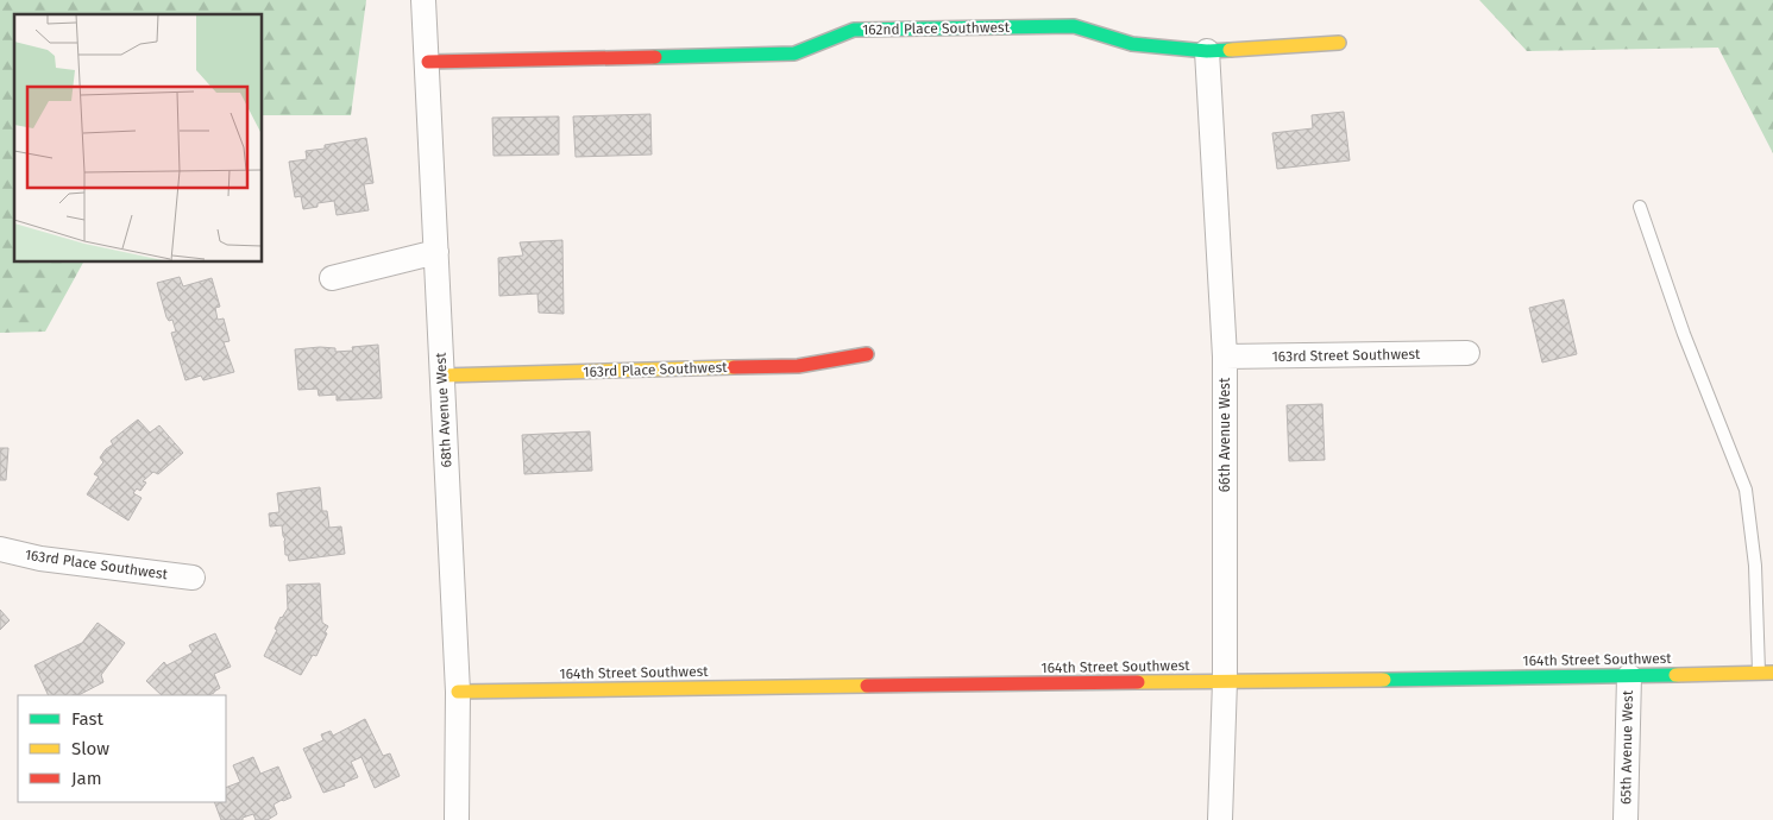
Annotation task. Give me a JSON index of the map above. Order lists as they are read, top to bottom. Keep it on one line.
{"streets":{"street":["162nd Place Southwest","163rd Street Southwest","163rd Place Southwest","68th Avenue West","66th Avenue West","164th Street Southwest","65th Avenue West"]},"crossings":[["162nd Place Southwest","68th Avenue West"],["162nd Place Southwest","66th Avenue West"],["163rd Street Southwest","66th Avenue West"],["163rd Place Southwest","68th Avenue West"],["68th Avenue West","164th Street Southwest"],["66th Avenue West","164th Street Southwest"],["164th Street Southwest","65th Avenue West"]],"legend":["Fast","Slow","Jam"]}
